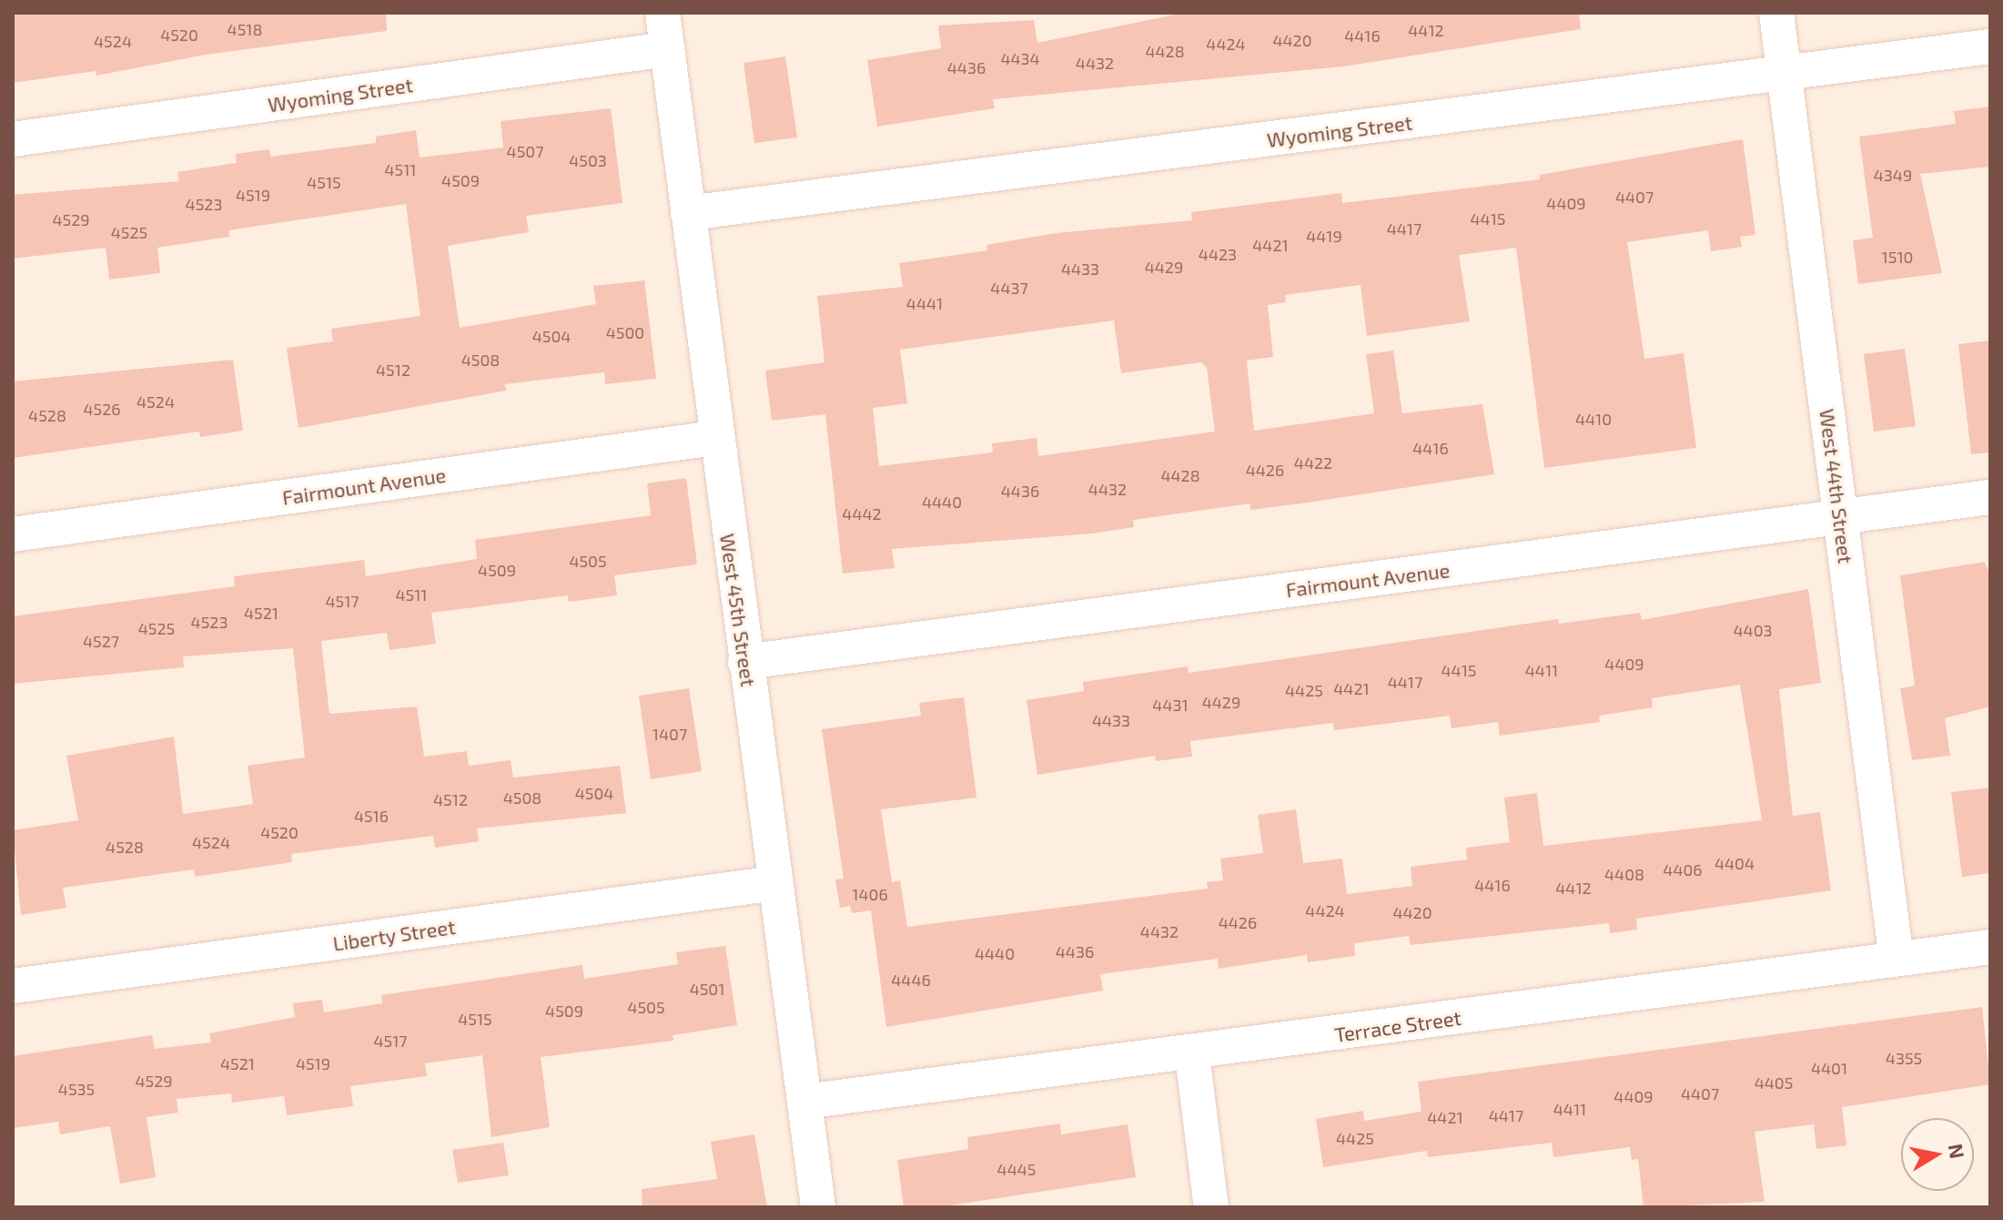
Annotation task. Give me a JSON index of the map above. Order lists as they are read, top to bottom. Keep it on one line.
{"streets":{"street":["Wyoming Street","Fairmount Avenue","West 44th Street","West 45th Street","Liberty Street","Terrace Street"]},"crossings":[["Wyoming Street","West 44th Street"],["Wyoming Street","West 45th Street"],["Fairmount Avenue","West 44th Street"],["Fairmount Avenue","West 45th Street"],["West 44th Street","Terrace Street"],["West 45th Street","Liberty Street"],["West 45th Street","Terrace Street"]],"house_numbers":["4518","4412","4520","4416","4420","4524","4424","4428","4434","4432","4436","4507","4503","4511","4349","4509","4515","4519","4407","4409","4523","4415","4529","4417","4525","4419","4421","4423","1510","4429","4433","4437","4441","4500","4504","4508","4512","4524","4526","4528","4410","4416","4422","4426","4428","4432","4436","4440","4442","4505","4509","4511","4517","4521","4523","4525","4403","4527","4409","4415","4411","4417","4421","4425","4429","4431","4433","1407","4504","4508","4512","4516","4520","4524","4528","4404","4406","4408","4416","4412","1406","4424","4420","4426","4432","4436","4440","4446","4501","4505","4509","4515","4517","4355","4521","4519","4401","4529","4405","4535","4407","4409","4411","4417","4421","4425","4445"],"north":"right"}
